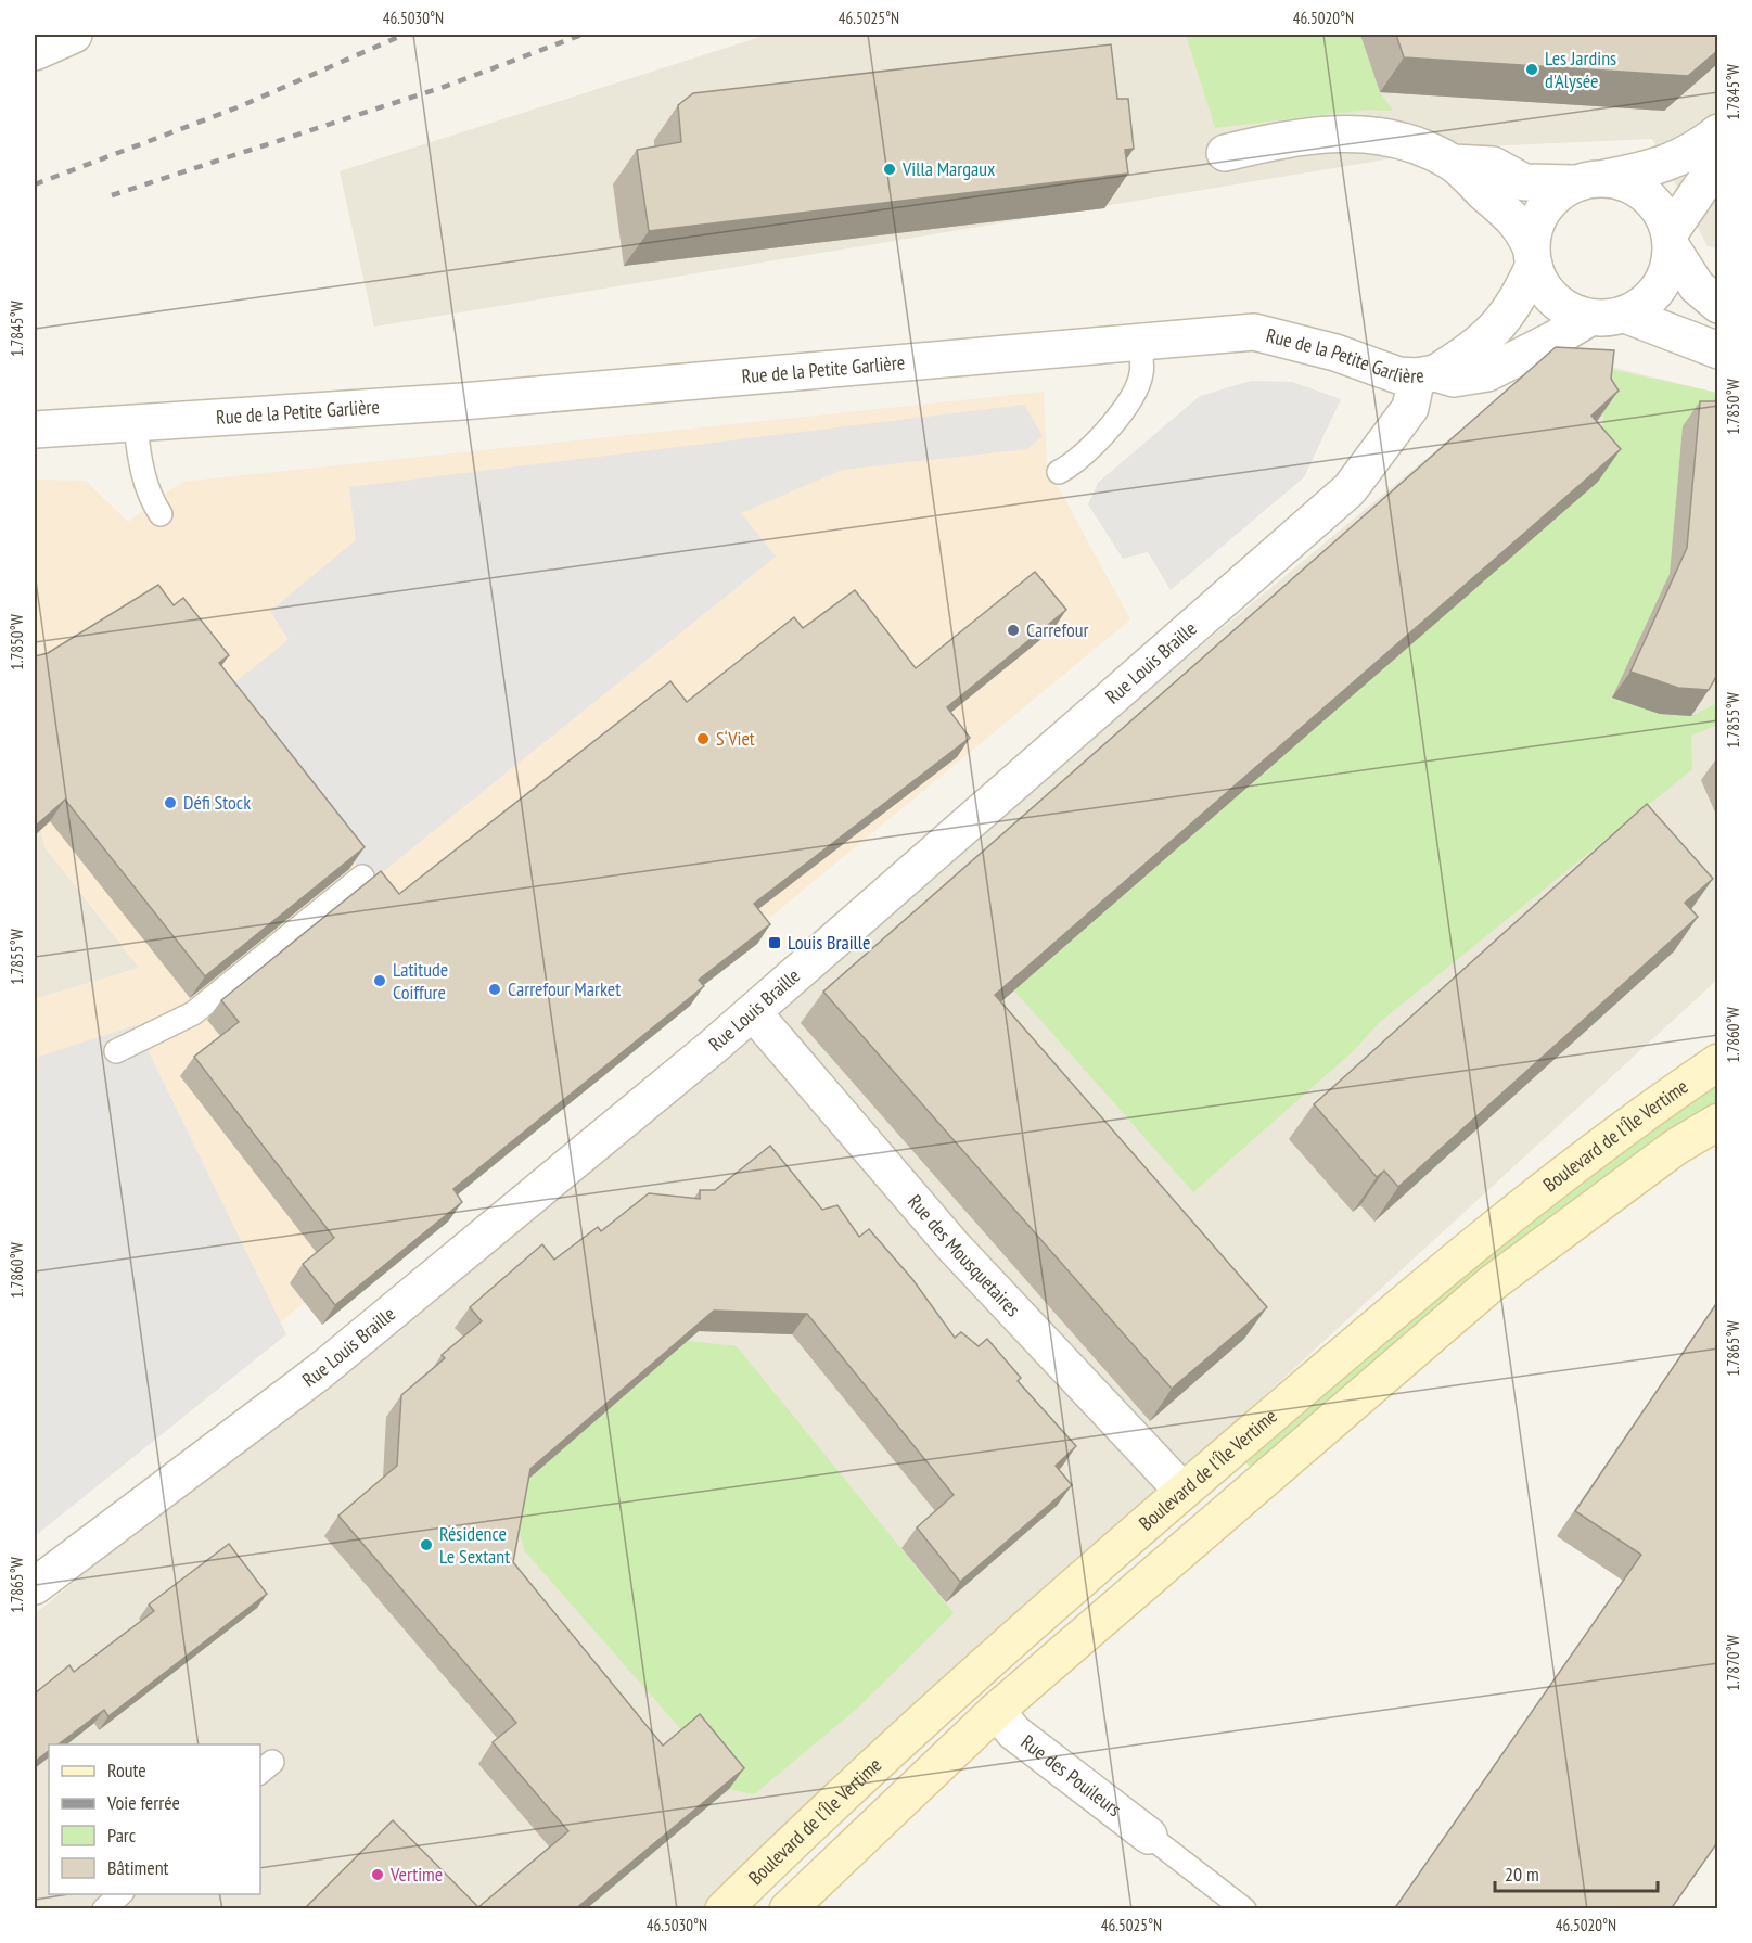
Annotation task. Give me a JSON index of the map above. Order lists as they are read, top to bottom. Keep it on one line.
{"streets":{"main road":["Boulevard de l'Île Vertime"],"street":["Rue de la Petite Garlière","Rue Louis Braille","Rue des Mousquetaires","Rue des Pouileurs"]},"crossings":[["Rue de la Petite Garlière","Rue Louis Braille"],["Rue Louis Braille","Rue des Mousquetaires"],["Boulevard de l'Île Vertime","Rue des Mousquetaires"]],"places":{"other":["Les Jardins d'Alysée","Villa Margaux","Carrefour","S‘Viet","Défi Stock","Latitude Coiffure","Carrefour Market","Résidence Le Sextant","Vertime"],"transit":["Louis Braille"]},"legend":["Route","Voie ferrée","Parc","Bâtiment"],"scale_bar":"20 m","coordinates":["46.5030°N","46.5025°N","46.5020°N","1.7845°W","1.7850°W","1.7855°W","1.7860°W","1.7865°W","1.7870°W"]}
